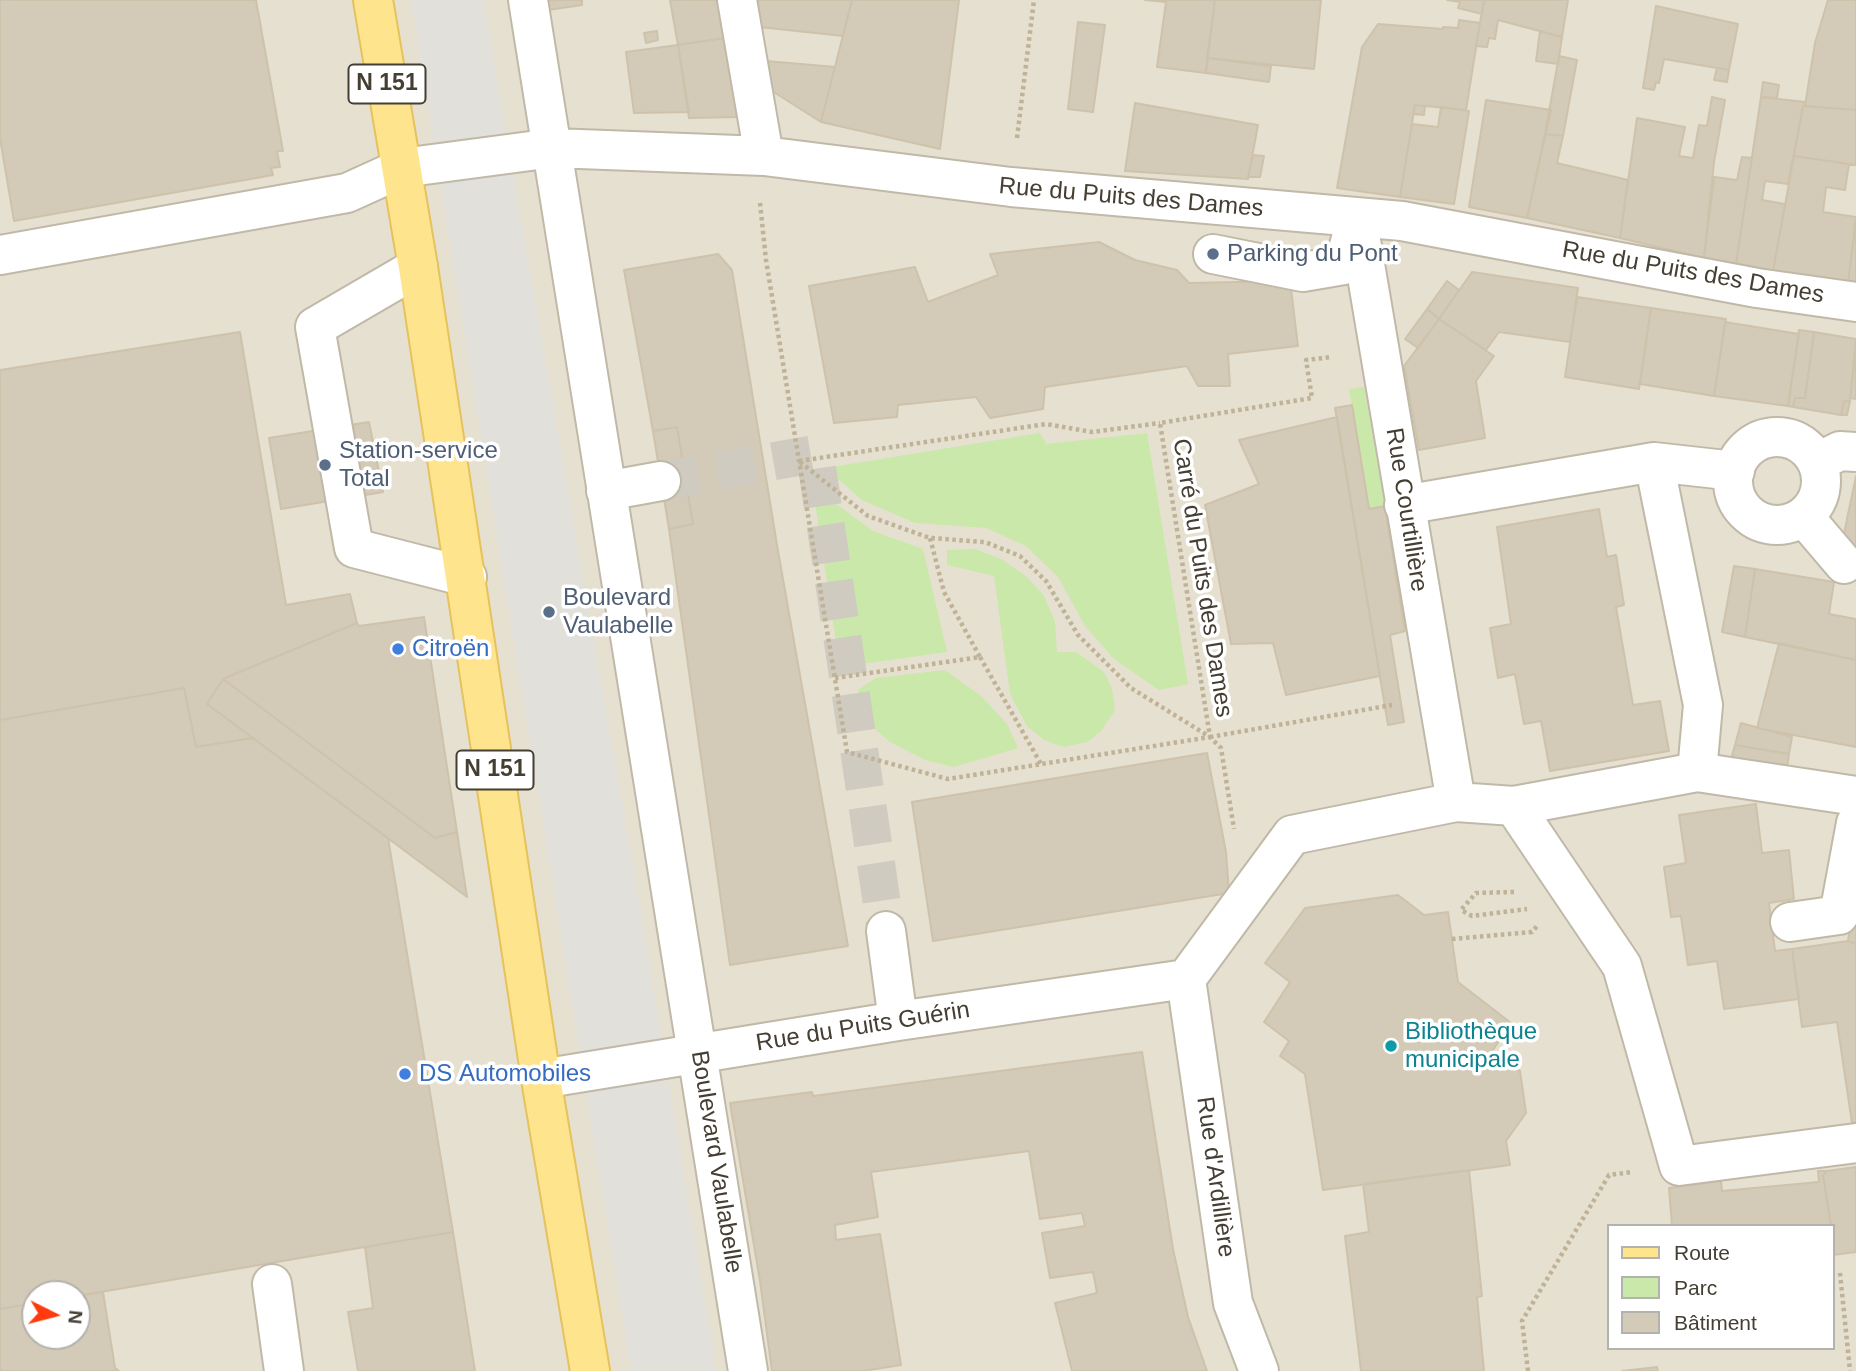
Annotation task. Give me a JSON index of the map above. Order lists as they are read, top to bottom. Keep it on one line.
{"streets":{"main road":["N 151"],"street":["Rue du Puits des Dames","Rue Courtillière","Rue du Puits Guérin","Boulevard Vaulabelle","Rue d'Ardillière"],"path":["Carré du Puits des Dames"]},"crossings":[["N 151","Rue du Puits des Dames"],["N 151","Rue du Puits Guérin"],["Rue du Puits des Dames","Rue Courtillière"],["Rue du Puits des Dames","Boulevard Vaulabelle"],["Rue du Puits Guérin","Boulevard Vaulabelle"],["Rue du Puits Guérin","Rue d'Ardillière"]],"places":["Parking du Pont","Station-service Total","Boulevard Vaulabelle","Citroën","Bibliothèque municipale","DS Automobiles"],"legend":["Route","Parc","Bâtiment"],"north":"right"}
